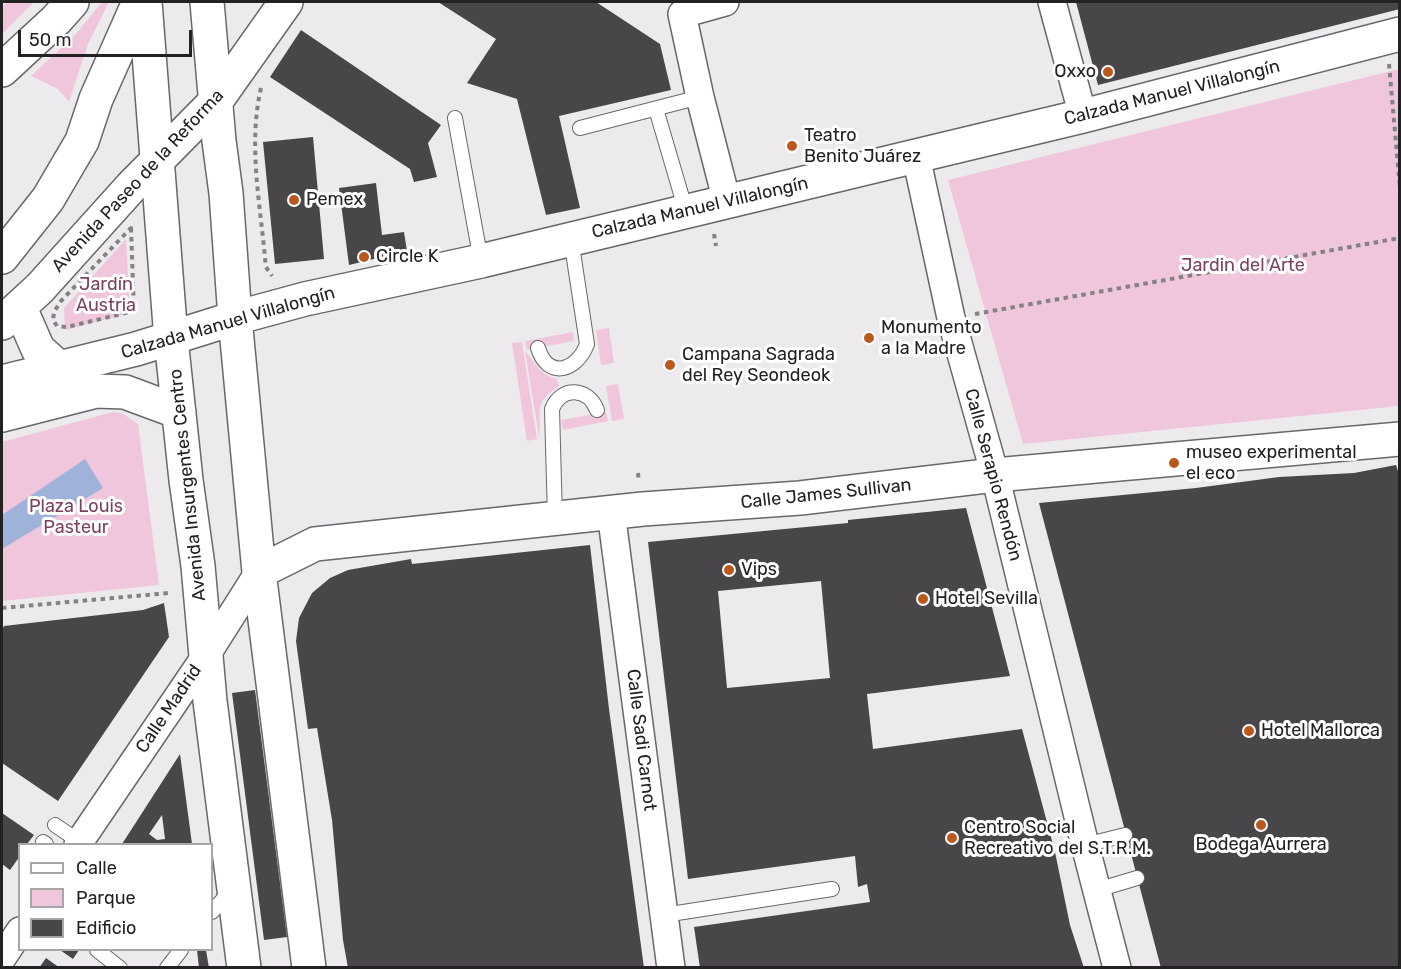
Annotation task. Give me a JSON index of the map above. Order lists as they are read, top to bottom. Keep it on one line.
{"streets":{"main road":["Calzada Manuel Villalongín","Avenida Paseo de la Reforma","Avenida Insurgentes Centro","Calle James Sullivan"],"street":["Calle Serapio Rendón","Calle Madrid","Calle Sadi Carnot"]},"crossings":[["Calzada Manuel Villalongín","Calle Serapio Rendón"],["Calzada Manuel Villalongín","Avenida Insurgentes Centro"],["Avenida Paseo de la Reforma","Avenida Insurgentes Centro"],["Calle Serapio Rendón","Calle James Sullivan"],["Avenida Insurgentes Centro","Calle Madrid"],["Calle James Sullivan","Calle Madrid"],["Calle James Sullivan","Calle Sadi Carnot"]],"parks":["Jardin del Arte","Jardín Austria","Plaza Louis Pasteur"],"places":["Oxxo","Teatro Benito Juárez","Pemex","Circle K","Monumento a la Madre","Campana Sagrada del Rey Seondeok","museo experimental el eco","Vips","Hotel Sevilla","Hotel Mallorca","Bodega Aurrera","Centro Social Recreativo del S.T.R.M."],"legend":["Calle","Parque","Edificio"],"scale_bar":"50 m"}
